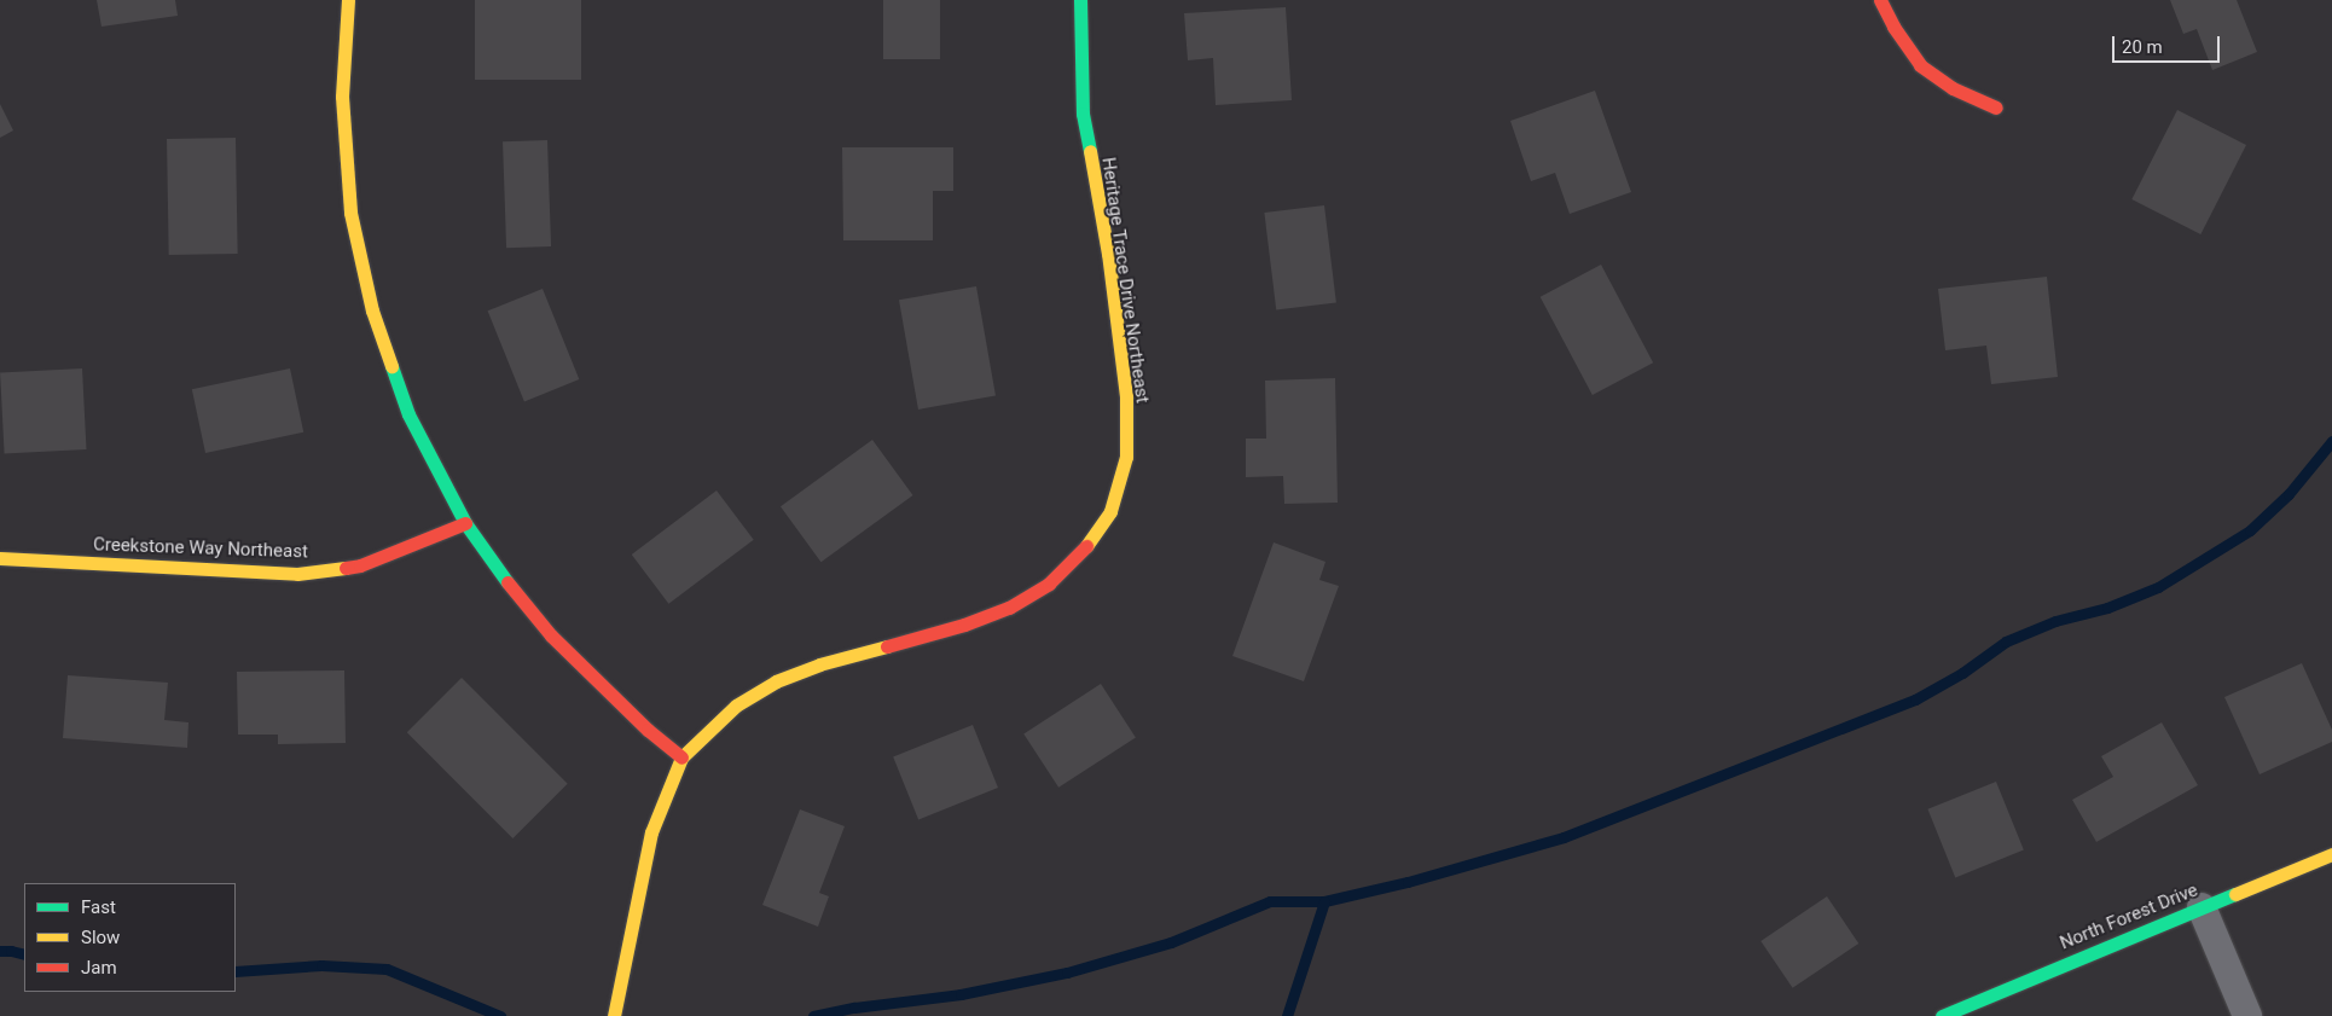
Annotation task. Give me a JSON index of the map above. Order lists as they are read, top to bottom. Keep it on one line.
{"streets":{"street":["Heritage Trace Drive Northeast","Creekstone Way Northeast","North Forest Drive"]},"legend":["Fast","Slow","Jam"],"scale_bar":"20 m"}
